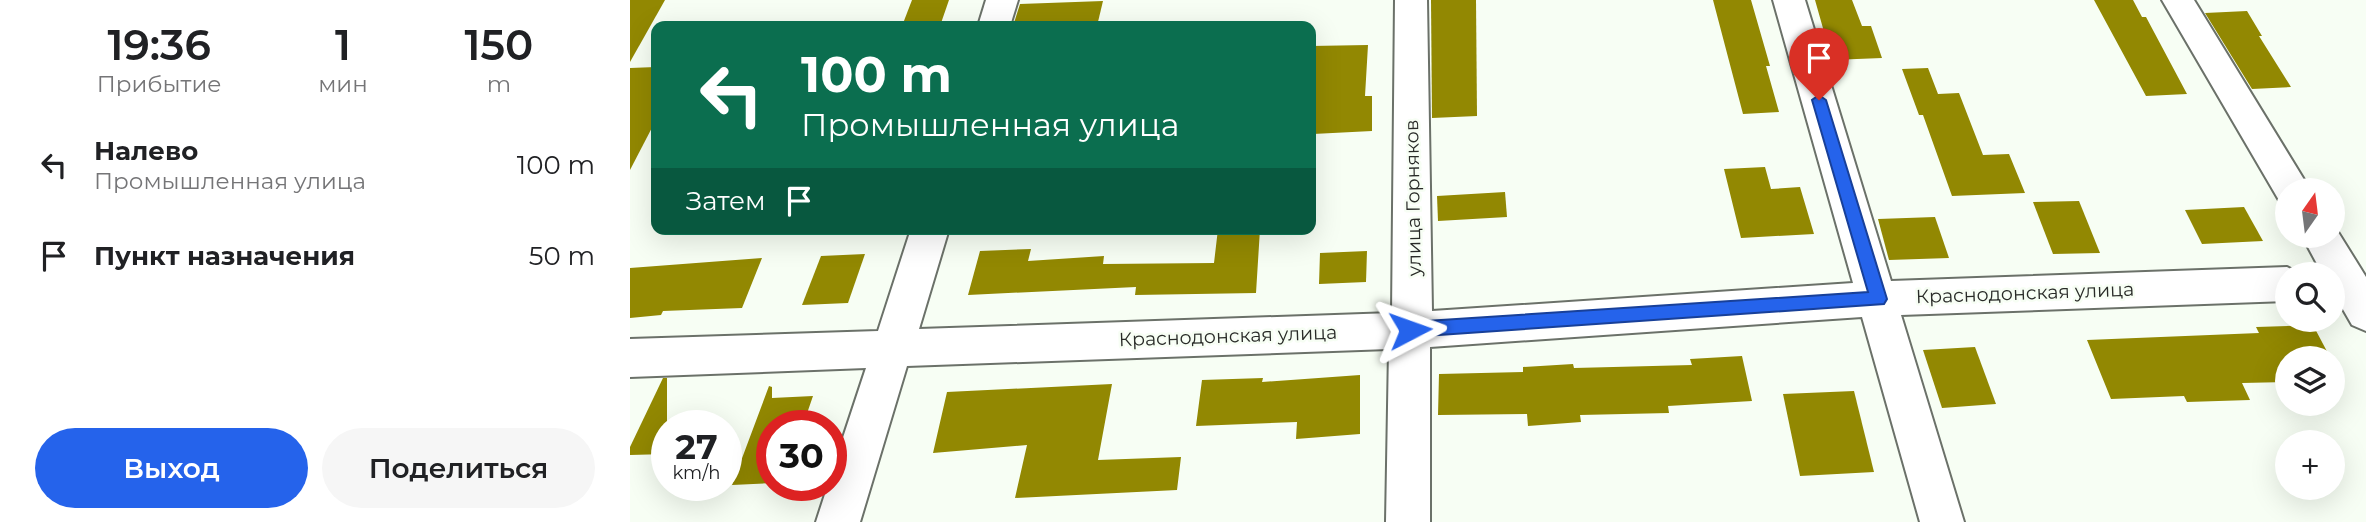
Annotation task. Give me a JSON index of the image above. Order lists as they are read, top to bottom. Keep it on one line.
{"streets":{"street":["улица Горняков","Краснодонская улица"]},"crossings":[["улица Горняков","Краснодонская улица"]],"north":"top","page":{"eta":["19:36","Прибытие","1","мин","150","m"],"turn":["100 m","Промышленная улица"],"list":[{"name":"Налево","note":"Промышленная улица","value":"100 m"},{"name":"Пункт назначения","value":"50 m"}],"then":"Затем","map_buttons":"+","speed":"27 km/h","limit":"30","buttons":["Выход","Поделиться"]}}
